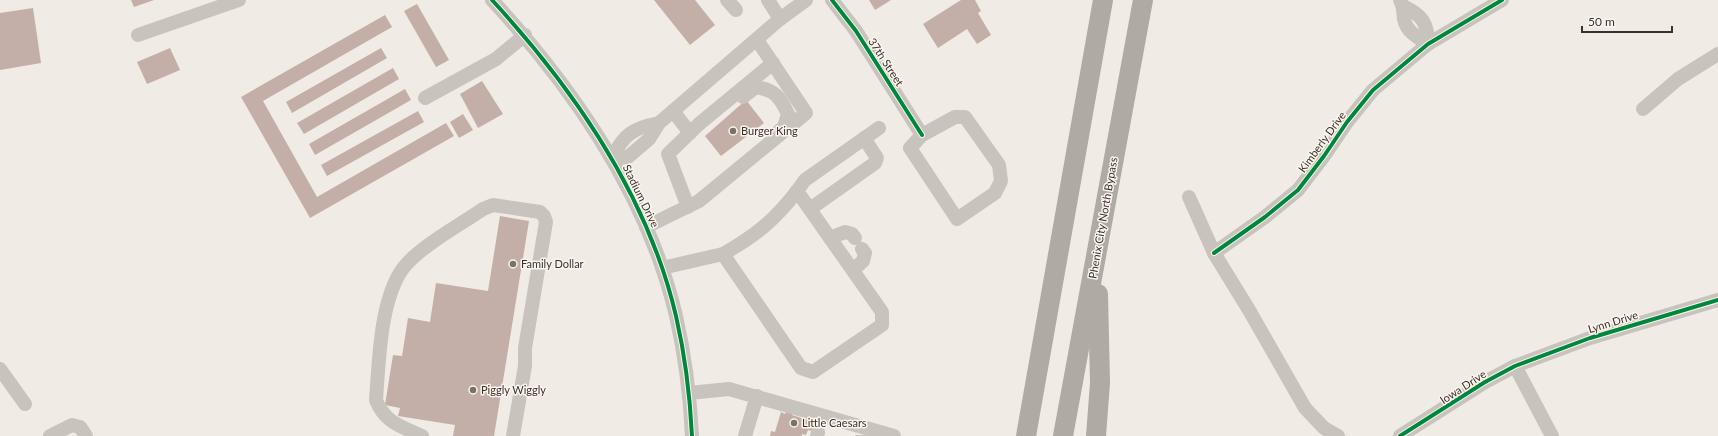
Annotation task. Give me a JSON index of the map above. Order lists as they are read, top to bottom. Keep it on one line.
{"streets":{"highway":["Phenix City North Bypass"],"street":["37th Street","Kimberly Drive","Stadium Drive","Lynn Drive","Iowa Drive"]},"crossings":[["Lynn Drive","Iowa Drive"]],"places":["Burger King","Family Dollar","Piggly Wiggly","Little Caesars"],"scale_bar":"50 m"}
